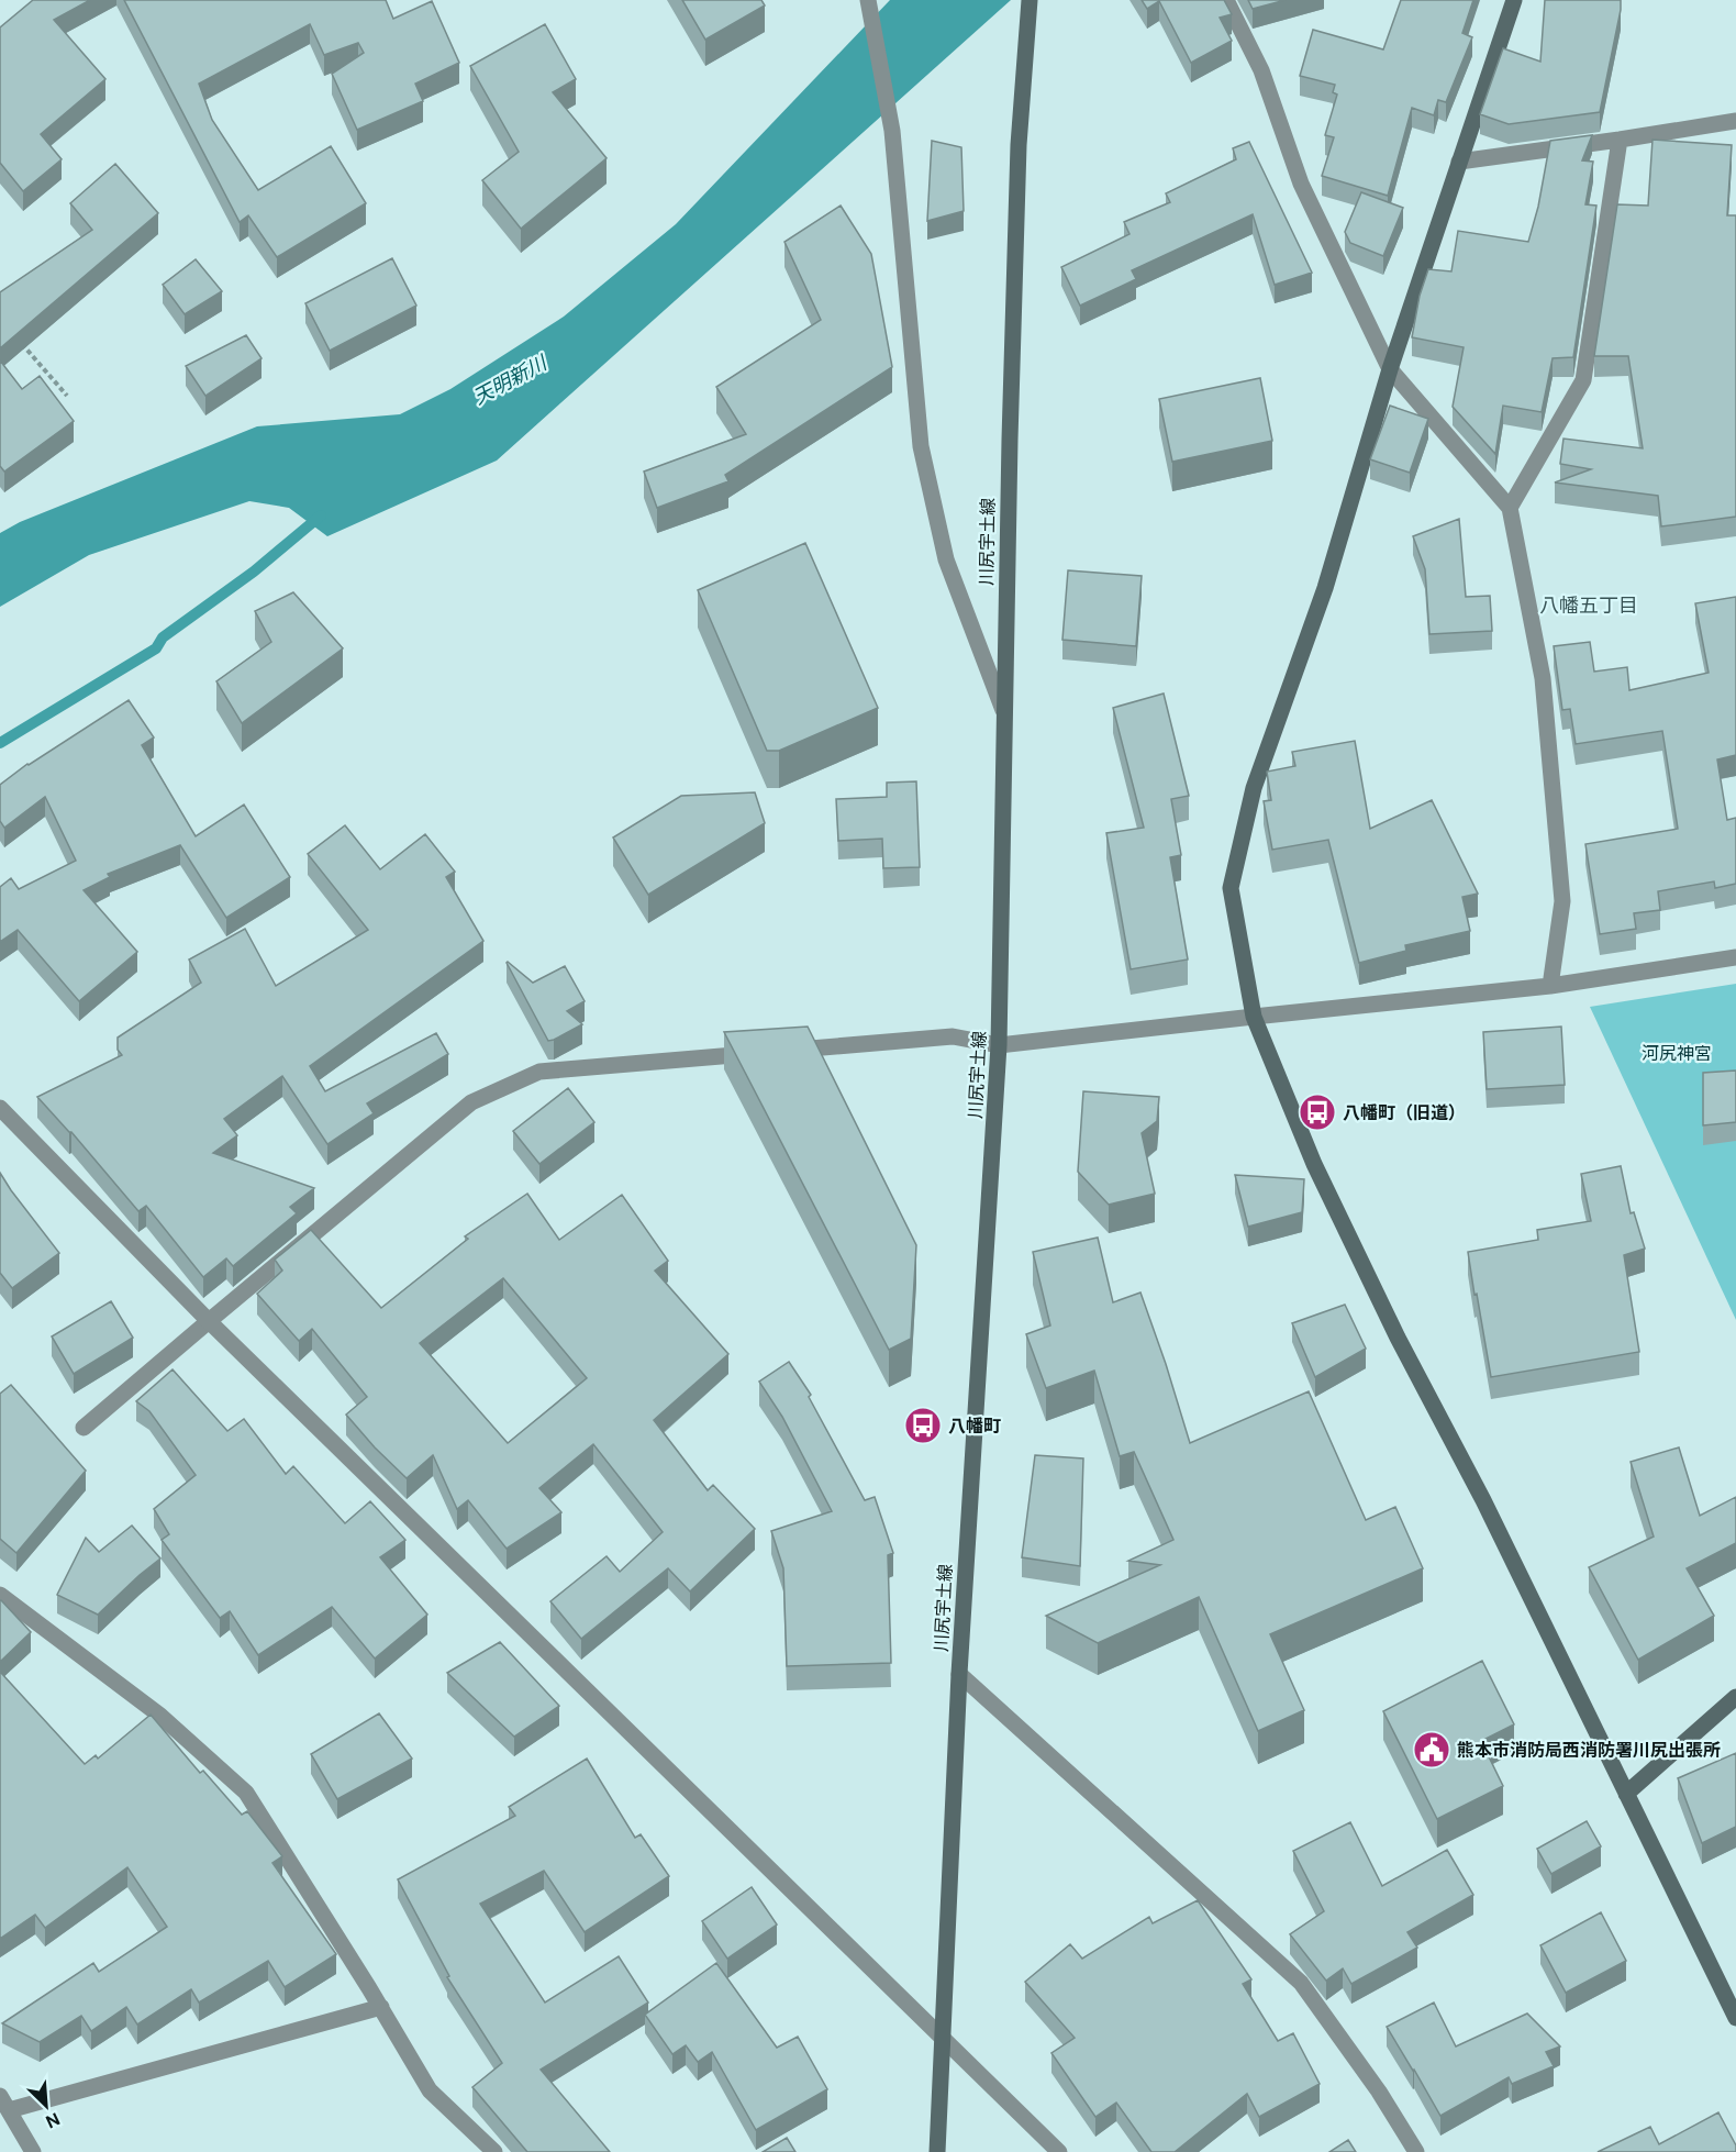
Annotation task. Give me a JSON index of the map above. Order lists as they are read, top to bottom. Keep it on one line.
{"streets":{"street":["川尻宇土線"]},"districts":["八幡五丁目"],"water":["天明新川"],"parks":["河尻神宮"],"places":{"bus stop":["八幡町（旧道）","八幡町"],"public building":["熊本市消防局西消防署川尻出張所"]},"north":"bottom right"}
